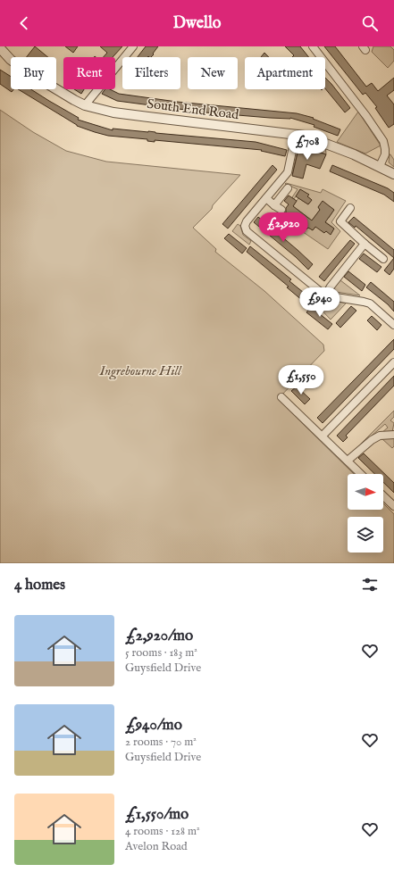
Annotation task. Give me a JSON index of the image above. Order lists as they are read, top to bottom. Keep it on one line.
{"streets":{"street":["South End Road"]},"parks":["Ingrebourne Hill"],"north":"right","page":{"header":"Dwello","chip":["Buy","Rent","Filters","New","Apartment"],"price":["£708","£2,920","£940","£1,550"],"heading":"4 homes","list":[{"name":"£2,920/mo","note":"5 rooms · 183 m² · Guysfield Drive"},{"name":"£940/mo","note":"2 rooms · 70 m² · Guysfield Drive"},{"name":"£1,550/mo","note":"4 rooms · 128 m² · Avelon Road"}]}}
